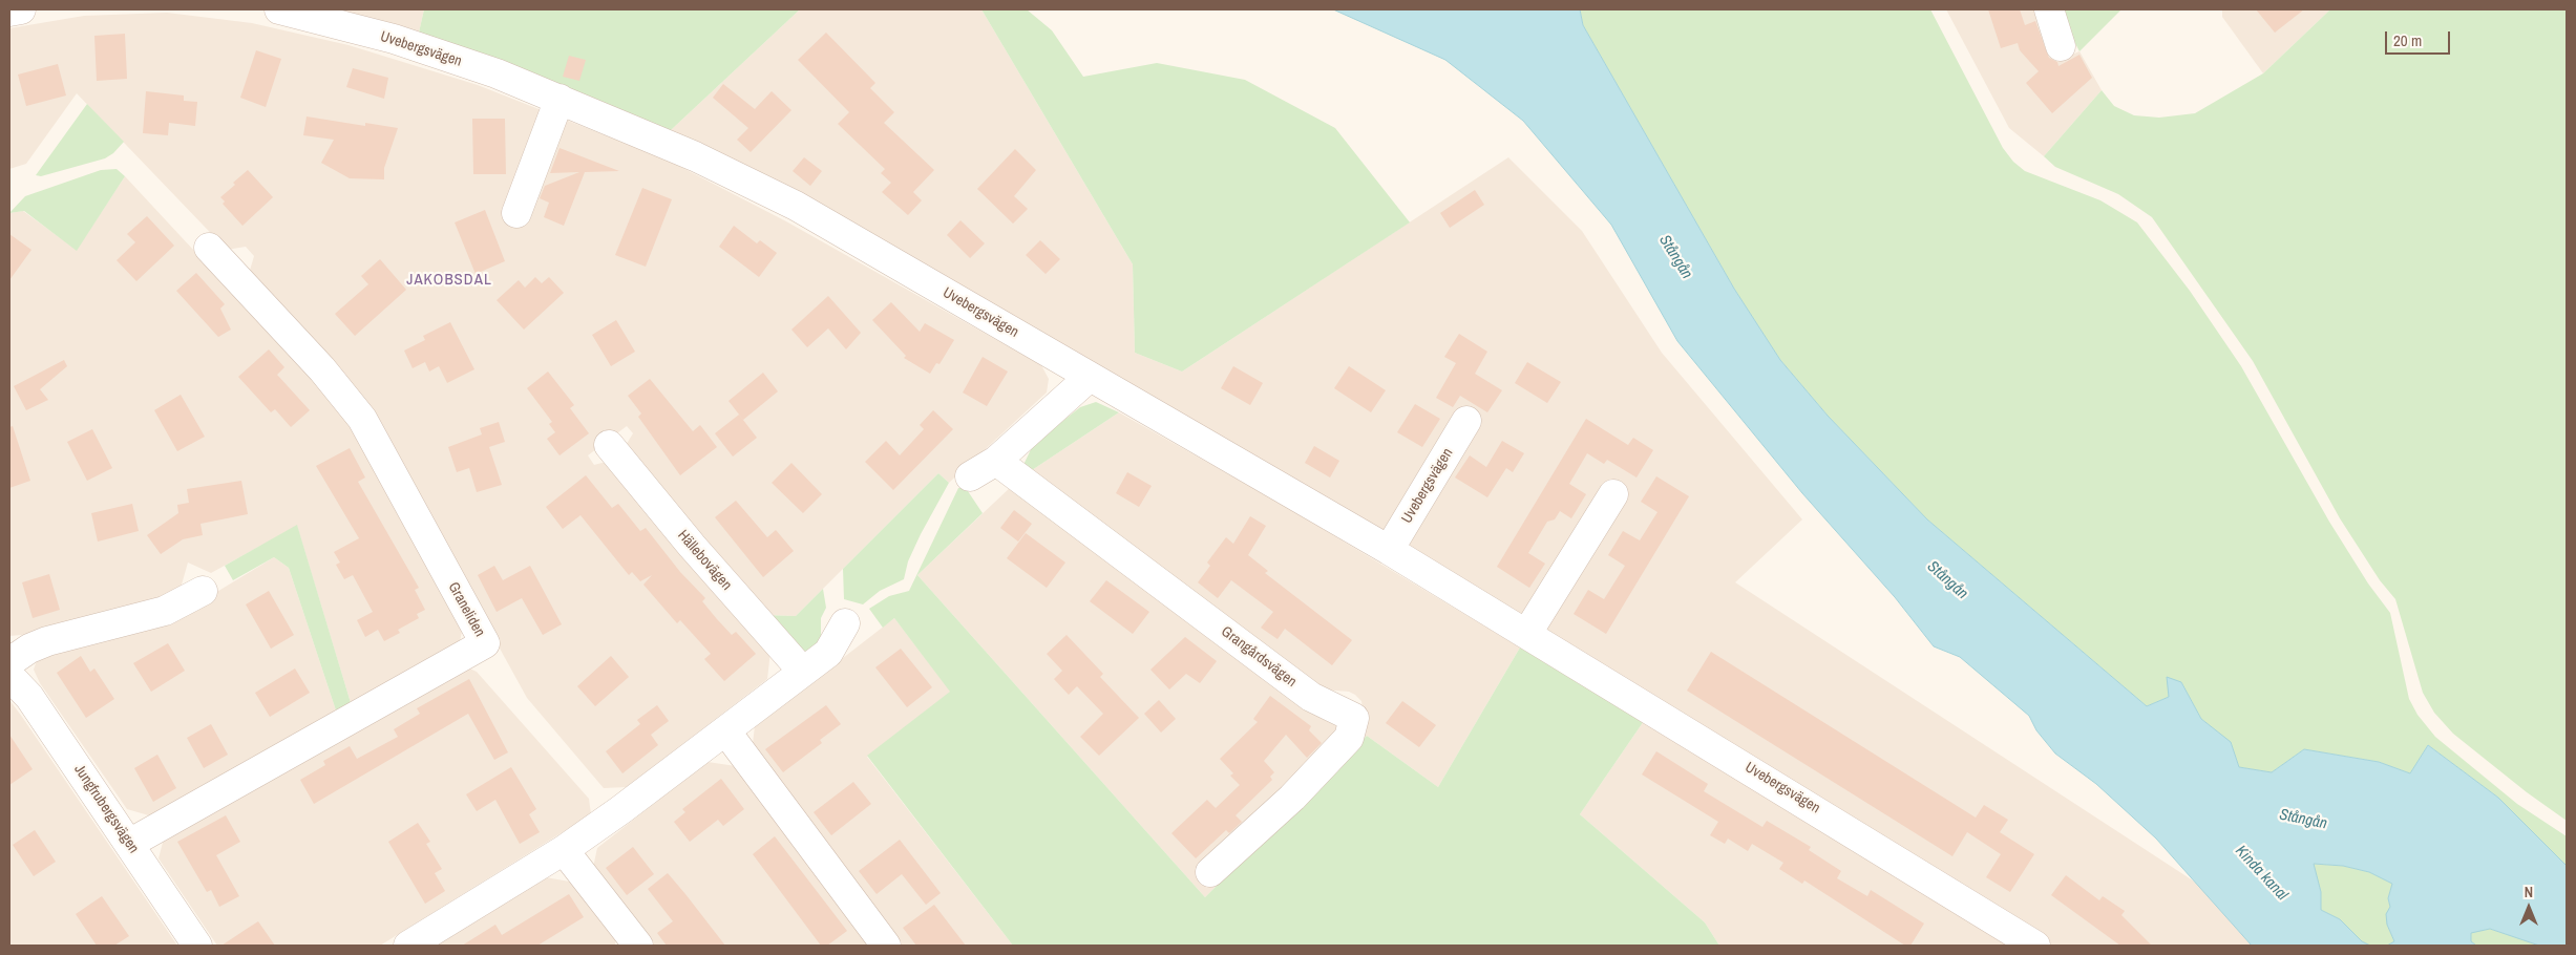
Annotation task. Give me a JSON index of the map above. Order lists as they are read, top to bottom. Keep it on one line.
{"streets":{"street":["Uvebergsvägen","Hällebovägen","Graneliden","Grangårdsvägen","Jungfrubergsvägen"]},"crossings":[["Graneliden","Jungfrubergsvägen"]],"districts":["JAKOBSDAL"],"water":["Stångån","Kinda kanal"],"scale_bar":"20 m","north":"top"}
